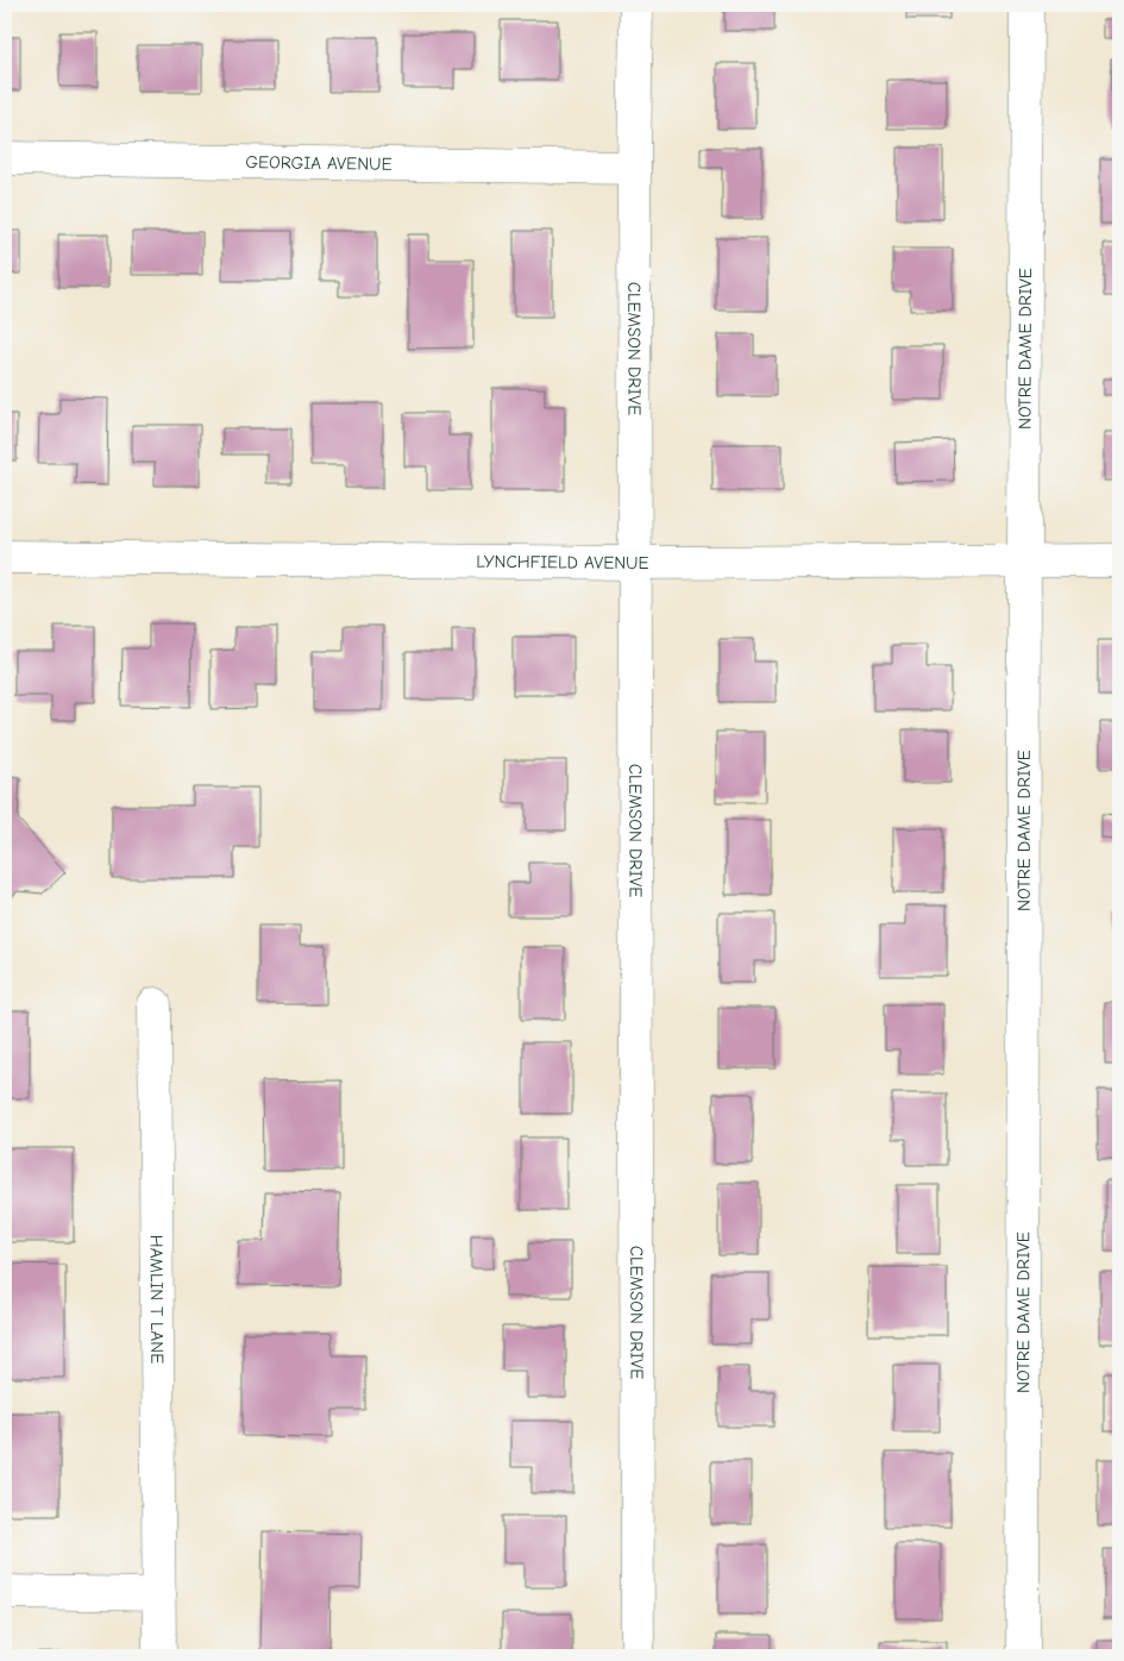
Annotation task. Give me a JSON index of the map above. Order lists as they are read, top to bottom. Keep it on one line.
{"streets":{"street":["GEORGIA AVENUE","CLEMSON DRIVE","NOTRE DAME DRIVE","LYNCHFIELD AVENUE","HAMLIN T LANE"]},"crossings":[["GEORGIA AVENUE","CLEMSON DRIVE"],["CLEMSON DRIVE","LYNCHFIELD AVENUE"],["NOTRE DAME DRIVE","LYNCHFIELD AVENUE"]]}
